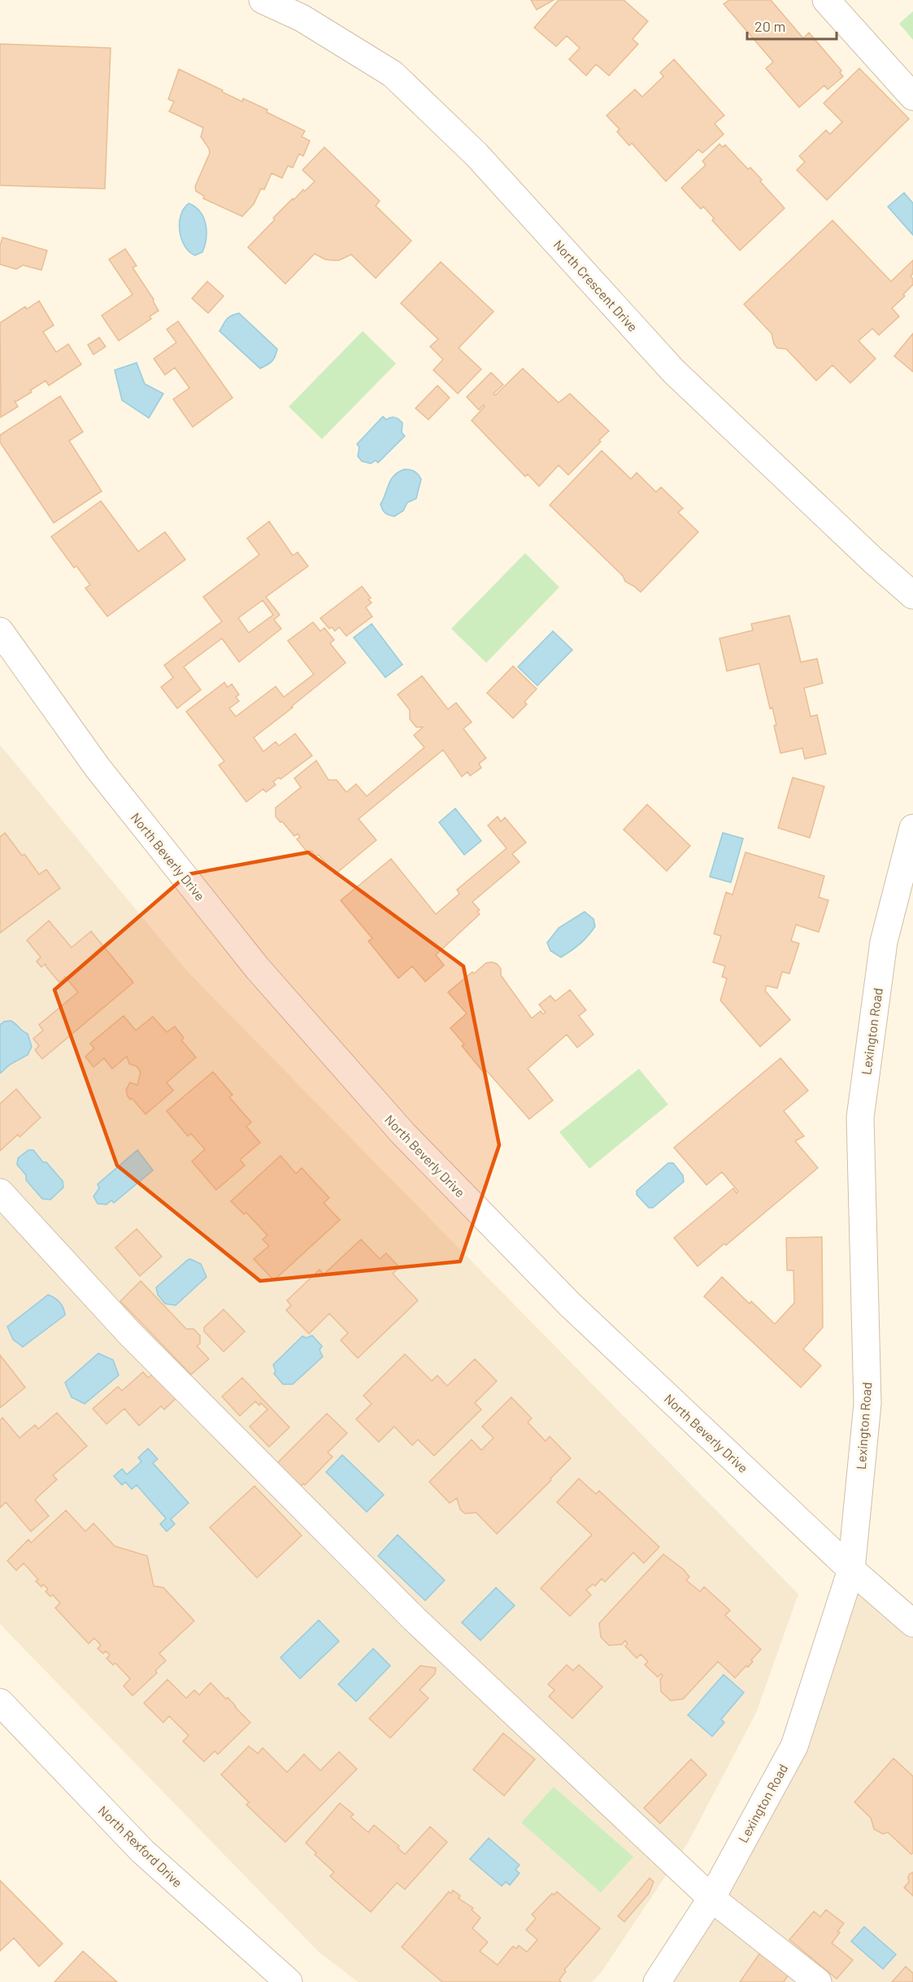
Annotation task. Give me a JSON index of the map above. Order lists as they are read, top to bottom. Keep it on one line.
{"streets":{"street":["North Crescent Drive","North Beverly Drive","Lexington Road","North Rexford Drive"]},"crossings":[["North Beverly Drive","Lexington Road"]],"scale_bar":"20 m"}
